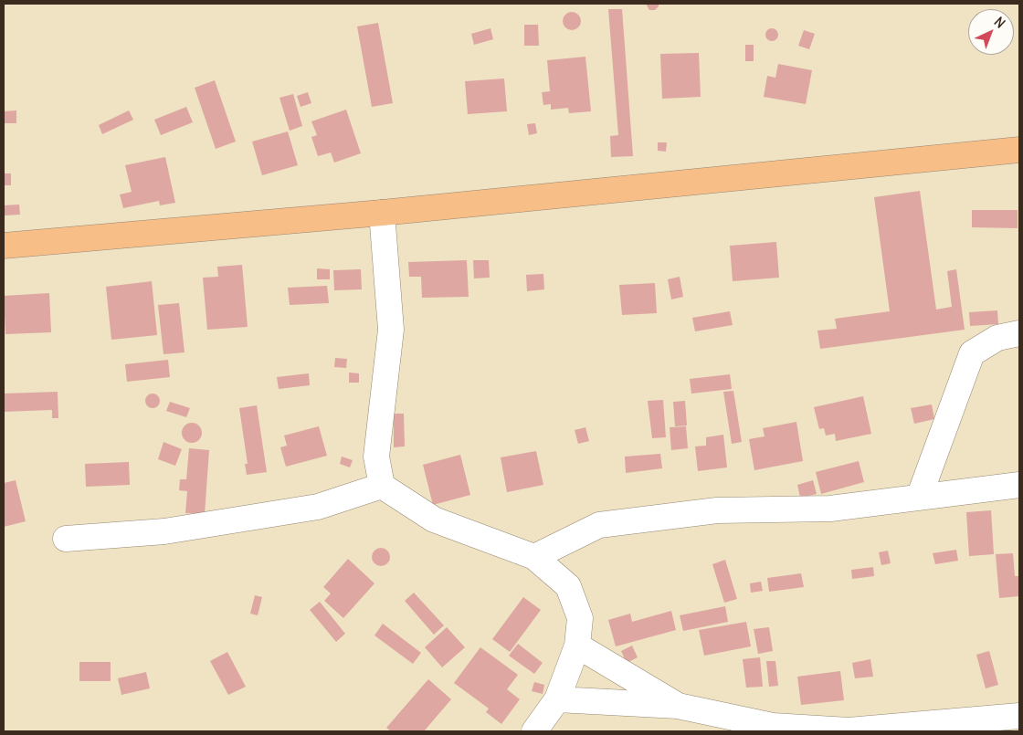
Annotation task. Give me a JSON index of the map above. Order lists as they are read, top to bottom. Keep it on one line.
{"north":"top right"}
